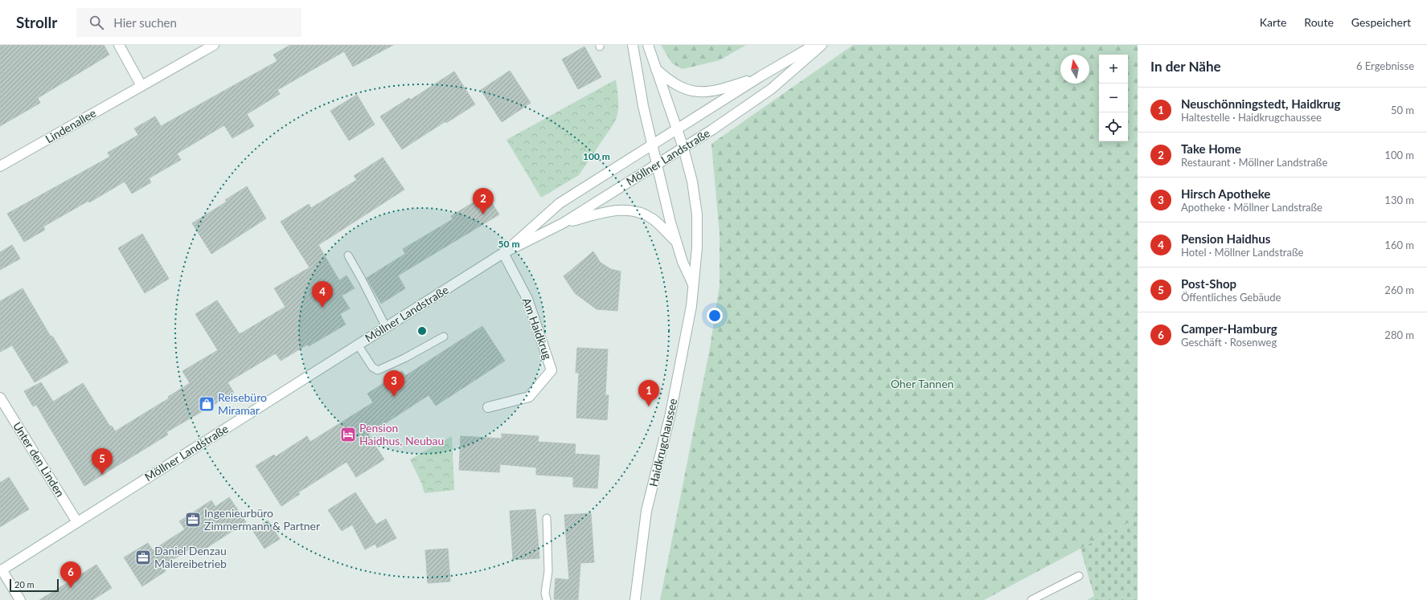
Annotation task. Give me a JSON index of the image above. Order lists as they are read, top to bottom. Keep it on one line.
{"streets":{"main road":["Lindenallee","Möllner Landstraße","Am Haidkrug","Haidkrugchaussee","Unter den Linden"]},"crossings":[["Möllner Landstraße","Am Haidkrug"],["Möllner Landstraße","Haidkrugchaussee"],["Möllner Landstraße","Unter den Linden"]],"parks":["Oher Tannen"],"places":{"shop":["Reisebüro Miramar"],"hotel":["Pension Haidhus, Neubau"],"office":["Ingenieurbüro Zimmermann & Partner","Daniel Denzau Malereibetrieb"]},"scale_bar":"20 m","north":"top","page":{"header":"Strollr","search":"Hier suchen","nav":["Karte","Route","Gespeichert"],"heading":["In der Nähe","6 Ergebnisse"],"map_buttons":["+","−"],"list":[{"mark":"1","name":"Neuschönningstedt, Haidkrug","note":"Haltestelle · Haidkrugchaussee","value":"50 m"},{"mark":"2","name":"Take Home","note":"Restaurant · Möllner Landstraße","value":"100 m"},{"mark":"3","name":"Hirsch Apotheke","note":"Apotheke · Möllner Landstraße","value":"130 m"},{"mark":"4","name":"Pension Haidhus","note":"Hotel · Möllner Landstraße","value":"160 m"},{"mark":"5","name":"Post-Shop","note":"Öffentliches Gebäude","value":"260 m"},{"mark":"6","name":"Camper-Hamburg","note":"Geschäft · Rosenweg","value":"280 m"}],"pins":["2","4","3","1","5","6"],"scale":"20 m"},"rings":["100 m","50 m"]}
